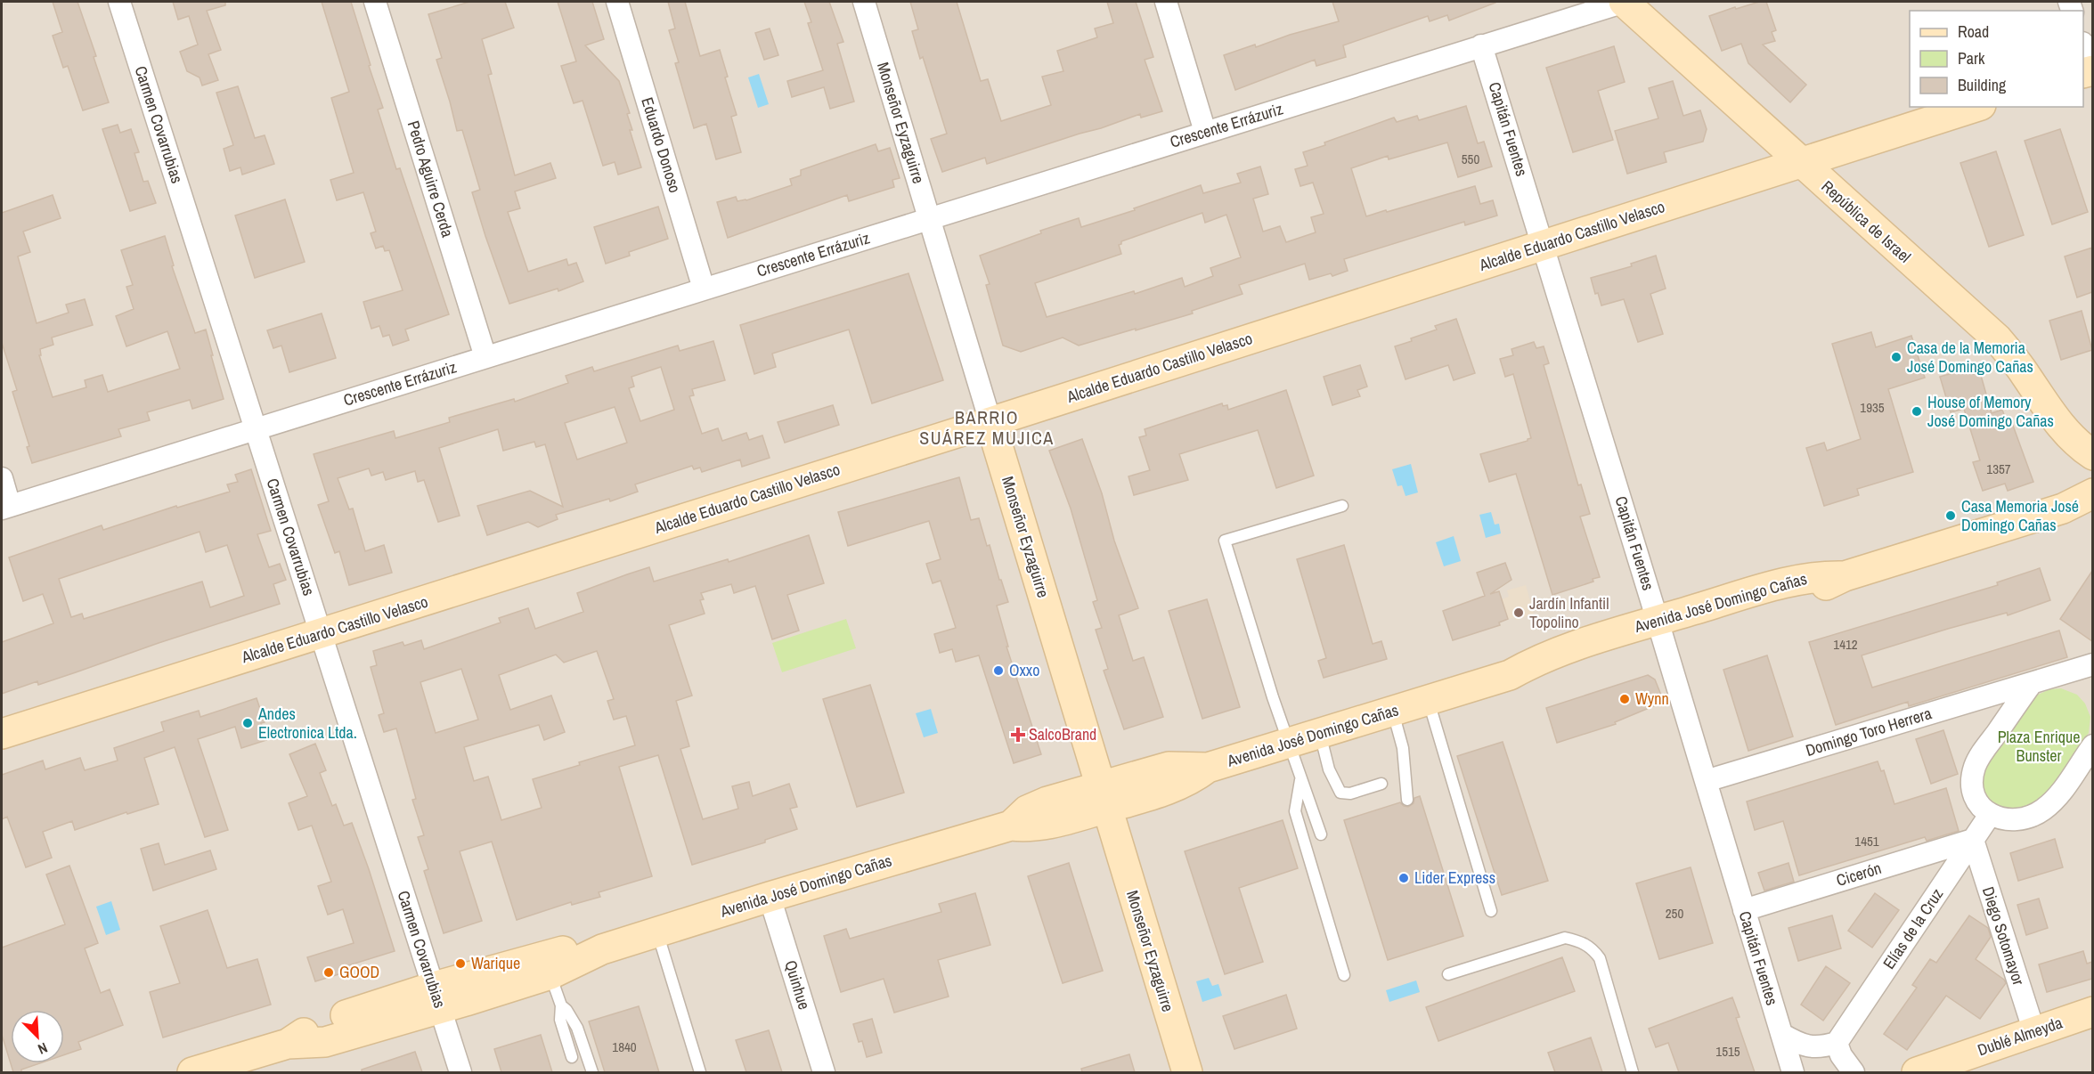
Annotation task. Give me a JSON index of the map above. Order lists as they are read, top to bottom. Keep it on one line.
{"streets":{"street":["Monseñor Eyzaguirre","Carmen Covarrubias","Crescente Errázuriz","Capitán Fuentes","Eduardo Donoso","Pedro Aguirre Cerda","República de Israel","Alcalde Eduardo Castillo Velasco","Avenida José Domingo Cañas","Domingo Toro Herrera","Cicerón","Elías de la Cruz","Diego Sotomayor","Quinhue","Dublé Almeyda"]},"crossings":[["Monseñor Eyzaguirre","Crescente Errázuriz"],["Monseñor Eyzaguirre","Alcalde Eduardo Castillo Velasco"],["Monseñor Eyzaguirre","Avenida José Domingo Cañas"],["Carmen Covarrubias","Crescente Errázuriz"],["Carmen Covarrubias","Alcalde Eduardo Castillo Velasco"],["Carmen Covarrubias","Avenida José Domingo Cañas"],["Crescente Errázuriz","Capitán Fuentes"],["Crescente Errázuriz","Eduardo Donoso"],["Crescente Errázuriz","Pedro Aguirre Cerda"],["Crescente Errázuriz","República de Israel"],["Capitán Fuentes","Alcalde Eduardo Castillo Velasco"],["Capitán Fuentes","Avenida José Domingo Cañas"],["Capitán Fuentes","Domingo Toro Herrera"],["Capitán Fuentes","Cicerón"],["República de Israel","Alcalde Eduardo Castillo Velasco"],["Avenida José Domingo Cañas","Quinhue"],["Cicerón","Elías de la Cruz"],["Cicerón","Diego Sotomayor"],["Elías de la Cruz","Diego Sotomayor"],["Diego Sotomayor","Dublé Almeyda"]],"districts":["BARRIO SUÁREZ MUJICA"],"parks":["Plaza Enrique Bunster"],"places":{"other":["Casa de la Memoria José Domingo Cañas","House of Memory José Domingo Cañas","Casa Memoria José Domingo Cañas","Jardín Infantil Topolino","Oxxo","Wynn","Andes Electronica Ltda.","Lider Express","Warique","GOOD"],"health":["SalcoBrand"]},"house_numbers":["550","1935","1357","1412","1451","250","1840","1515"],"legend":["Road","Park","Building"],"north":"bottom right"}
